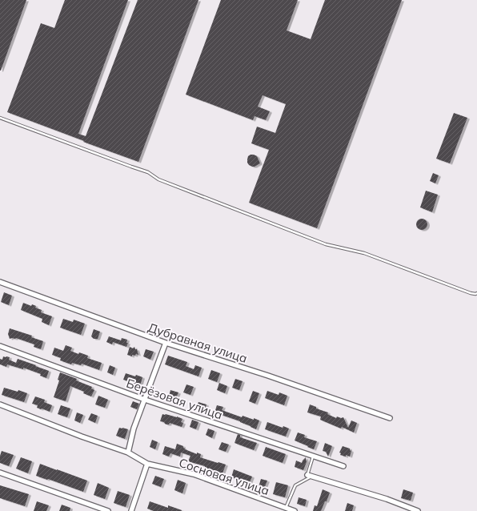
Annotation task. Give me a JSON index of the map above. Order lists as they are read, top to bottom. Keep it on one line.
{"streets":{"street":["Дубравная улица","Берёзовая улица","Сосновая улица"]}}
